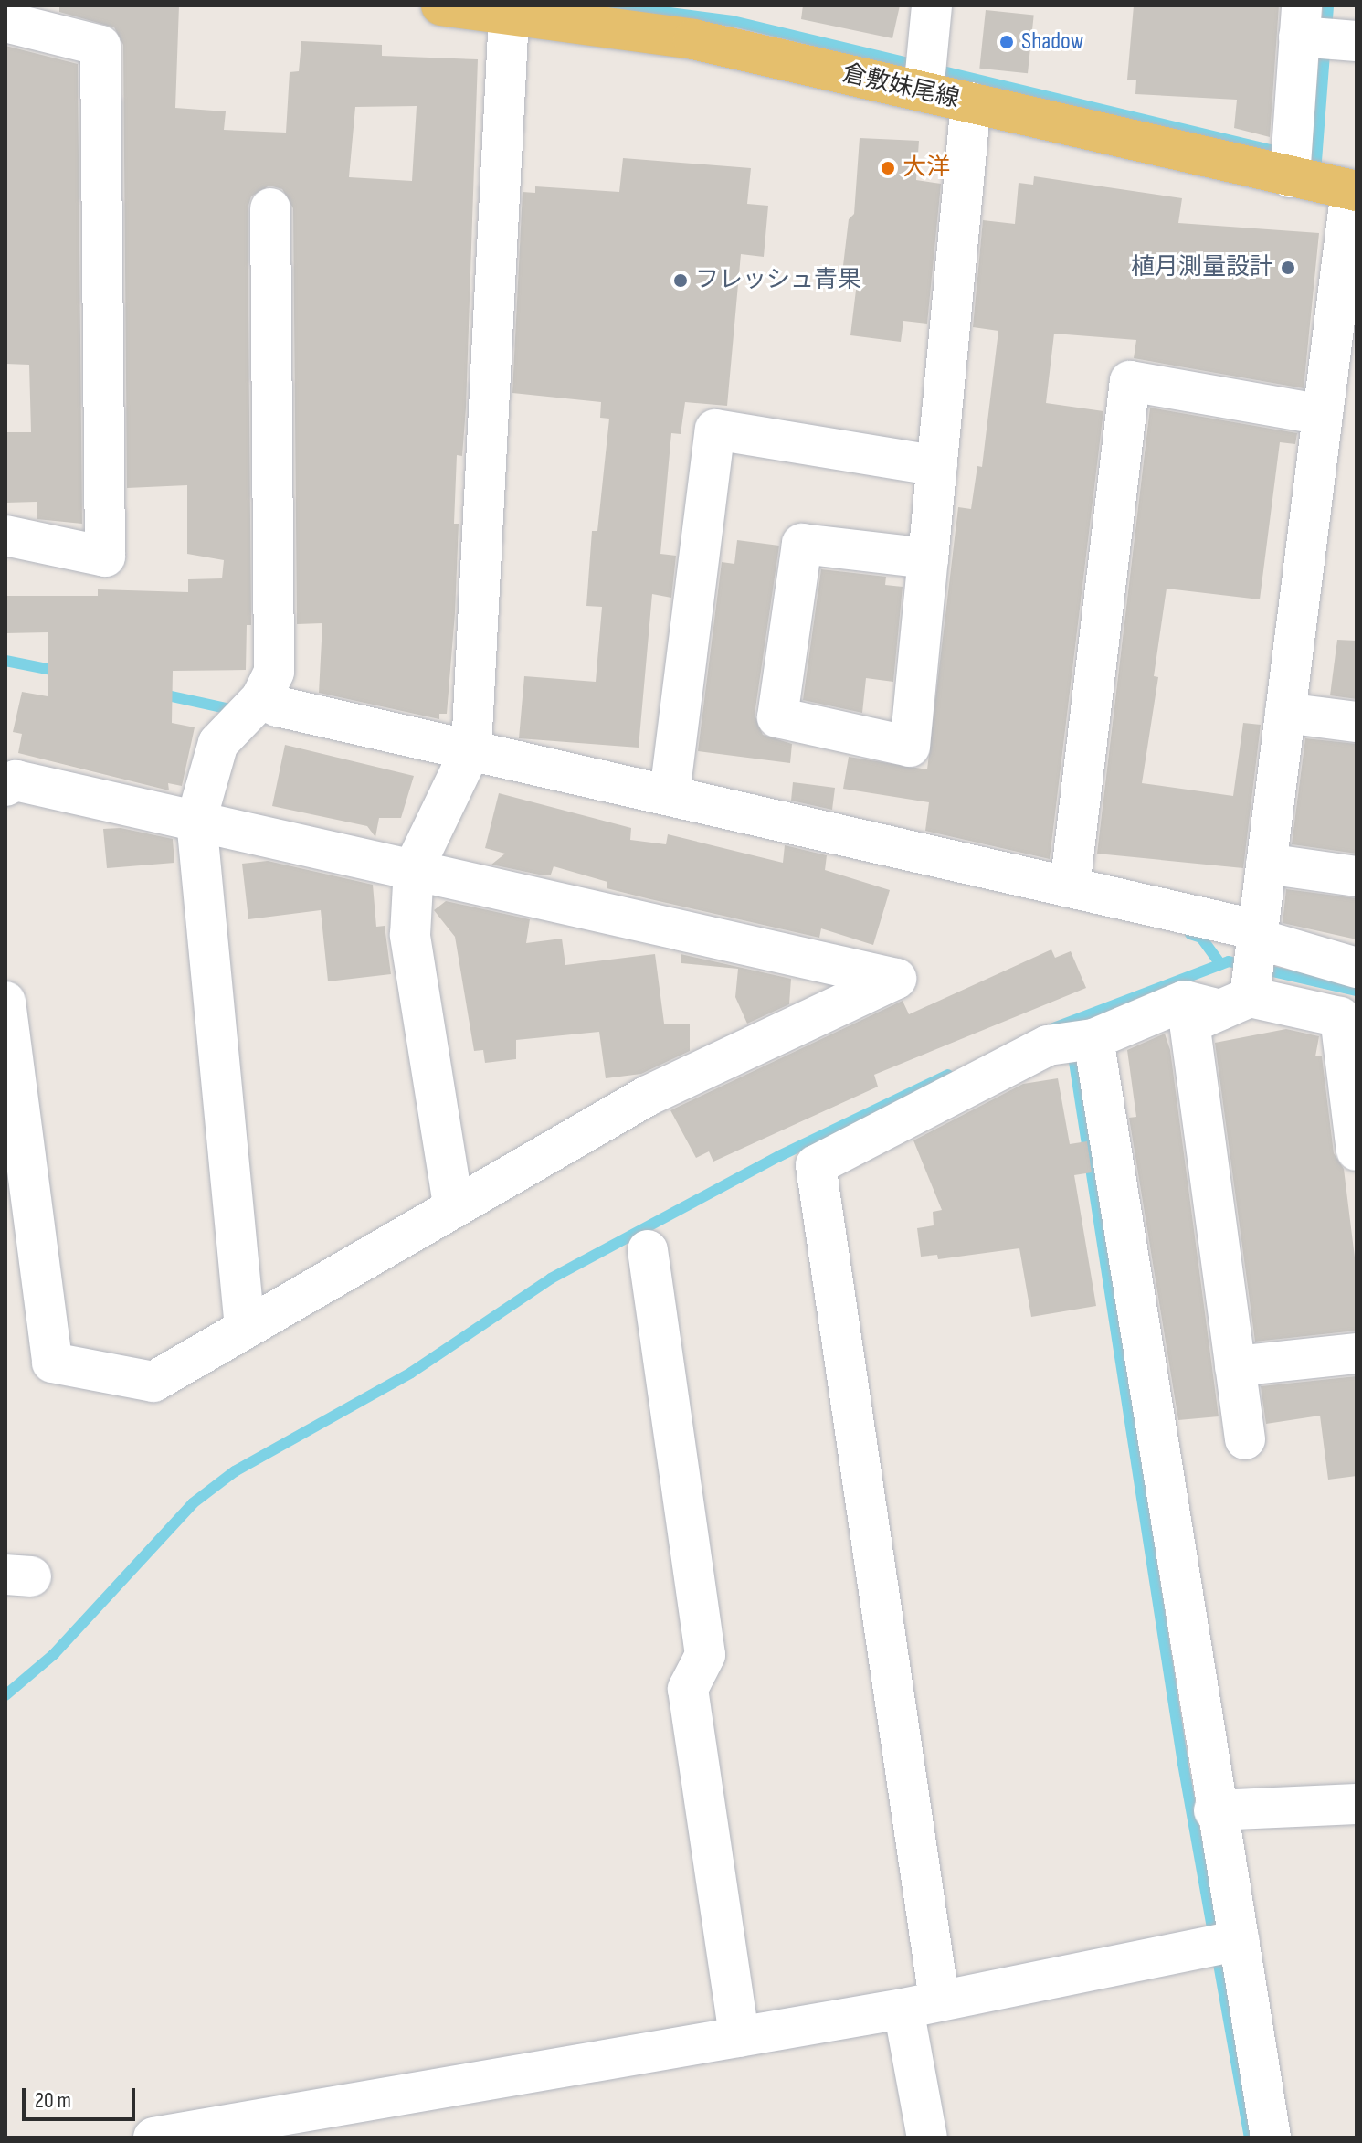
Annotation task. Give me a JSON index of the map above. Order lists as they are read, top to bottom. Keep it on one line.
{"streets":{"main road":["倉敷妹尾線"]},"places":["Shadow","大洋","植月測量設計","フレッシュ青果"],"scale_bar":"20 m"}
